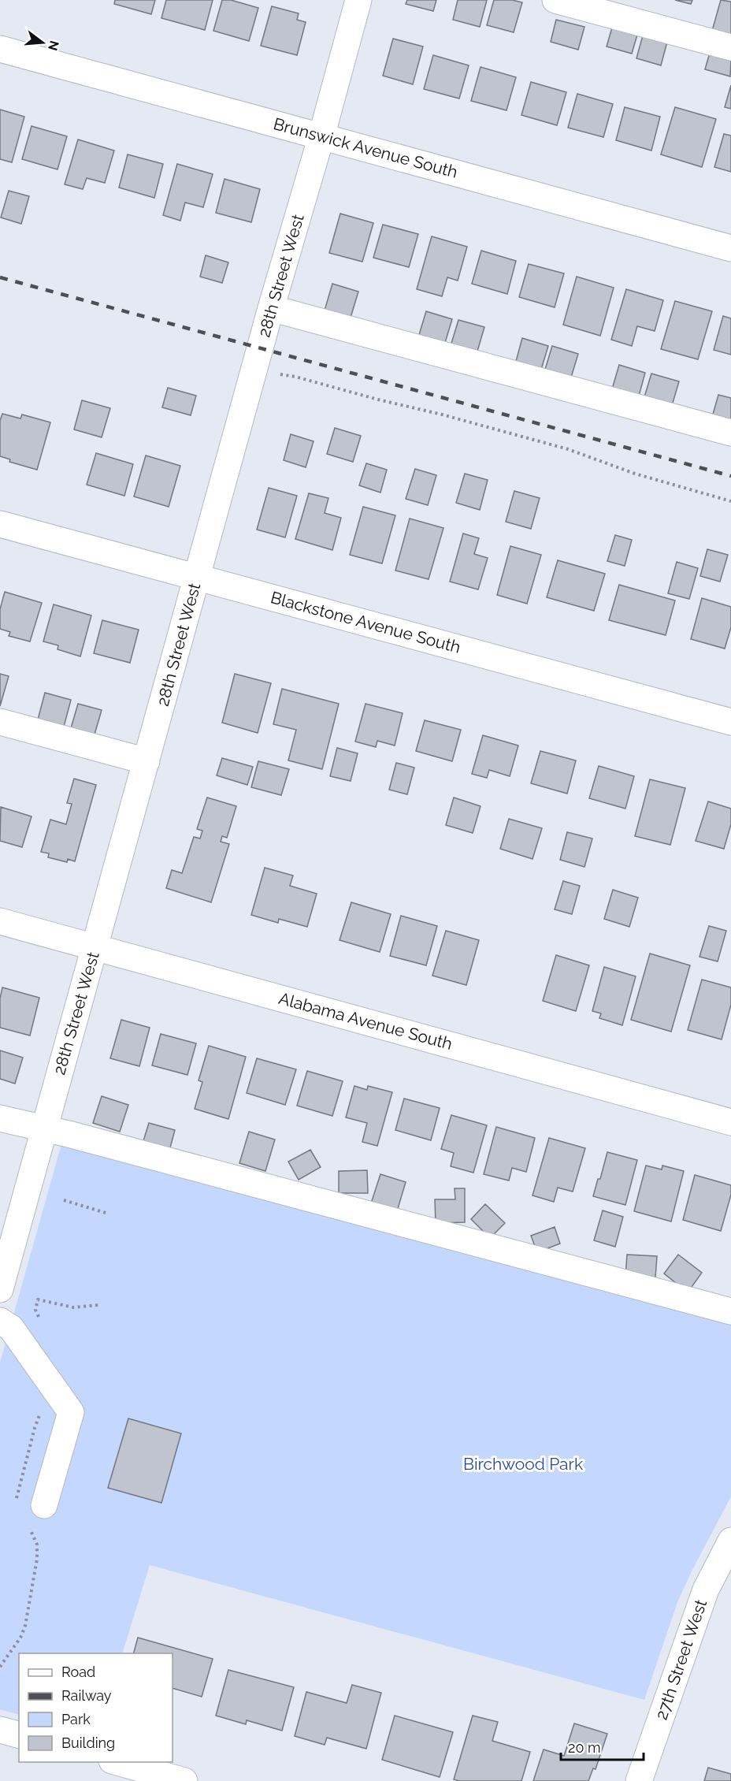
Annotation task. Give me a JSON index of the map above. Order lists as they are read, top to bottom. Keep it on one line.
{"streets":{"street":["Brunswick Avenue South","28th Street West","Blackstone Avenue South","Alabama Avenue South","27th Street West"]},"crossings":[["Brunswick Avenue South","28th Street West"],["28th Street West","Blackstone Avenue South"],["28th Street West","Alabama Avenue South"]],"parks":["Birchwood Park"],"legend":["Road","Railway","Park","Building"],"scale_bar":"20 m","north":"right"}
